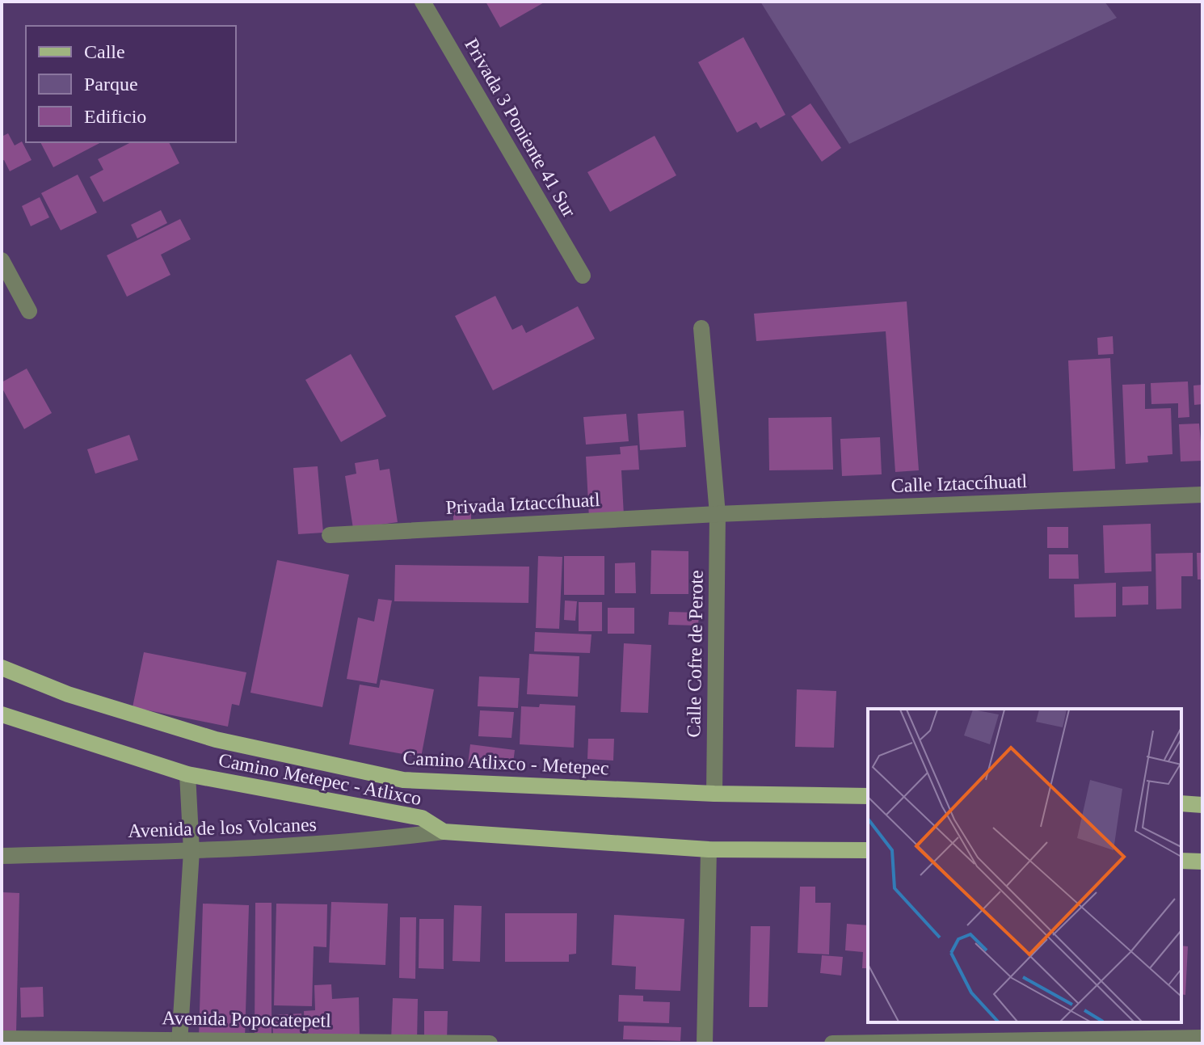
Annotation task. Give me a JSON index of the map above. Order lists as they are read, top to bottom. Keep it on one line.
{"streets":{"main road":["Camino Atlixco - Metepec","Camino Metepec - Atlixco"],"street":["Privada 3 Poniente 41 Sur","Calle Iztaccíhuatl","Privada Iztaccíhuatl","Calle Cofre de Perote","Avenida de los Volcanes","Avenida Popocatepetl"]},"crossings":[["Calle Iztaccíhuatl","Privada Iztaccíhuatl"],["Calle Iztaccíhuatl","Calle Cofre de Perote"],["Privada Iztaccíhuatl","Calle Cofre de Perote"],["Calle Cofre de Perote","Camino Atlixco - Metepec"],["Camino Metepec - Atlixco","Avenida de los Volcanes"]],"legend":["Calle","Parque","Edificio"]}
